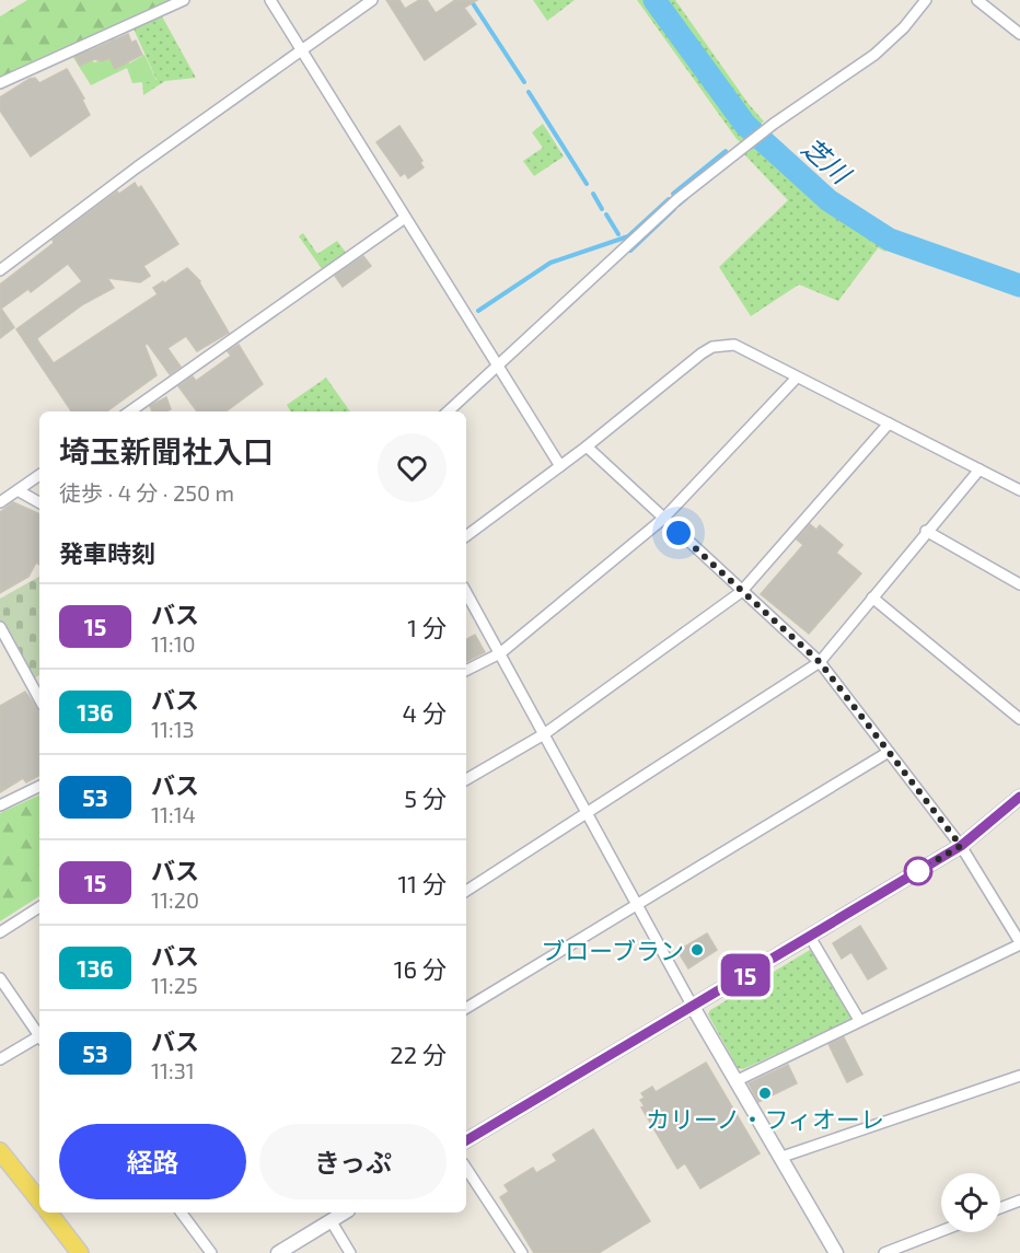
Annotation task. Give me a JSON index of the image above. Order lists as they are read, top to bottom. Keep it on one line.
{"water":["芝川"],"places":["ブローブラン","カリーノ・フィオーレ"],"lines":["bus line 15"],"page":{"on_map":"15","heading":[["埼玉新聞社入口","徒歩 · 4 分 · 250 m"],"発車時刻"],"list":[{"mark":"15","name":"バス","note":"11:10","value":"1 分"},{"mark":"136","name":"バス","note":"11:13","value":"4 分"},{"mark":"53","name":"バス","note":"11:14","value":"5 分"},{"mark":"15","name":"バス","note":"11:20","value":"11 分"},{"mark":"136","name":"バス","note":"11:25","value":"16 分"},{"mark":"53","name":"バス","note":"11:31","value":"22 分"}],"buttons":["経路","きっぷ"]}}
